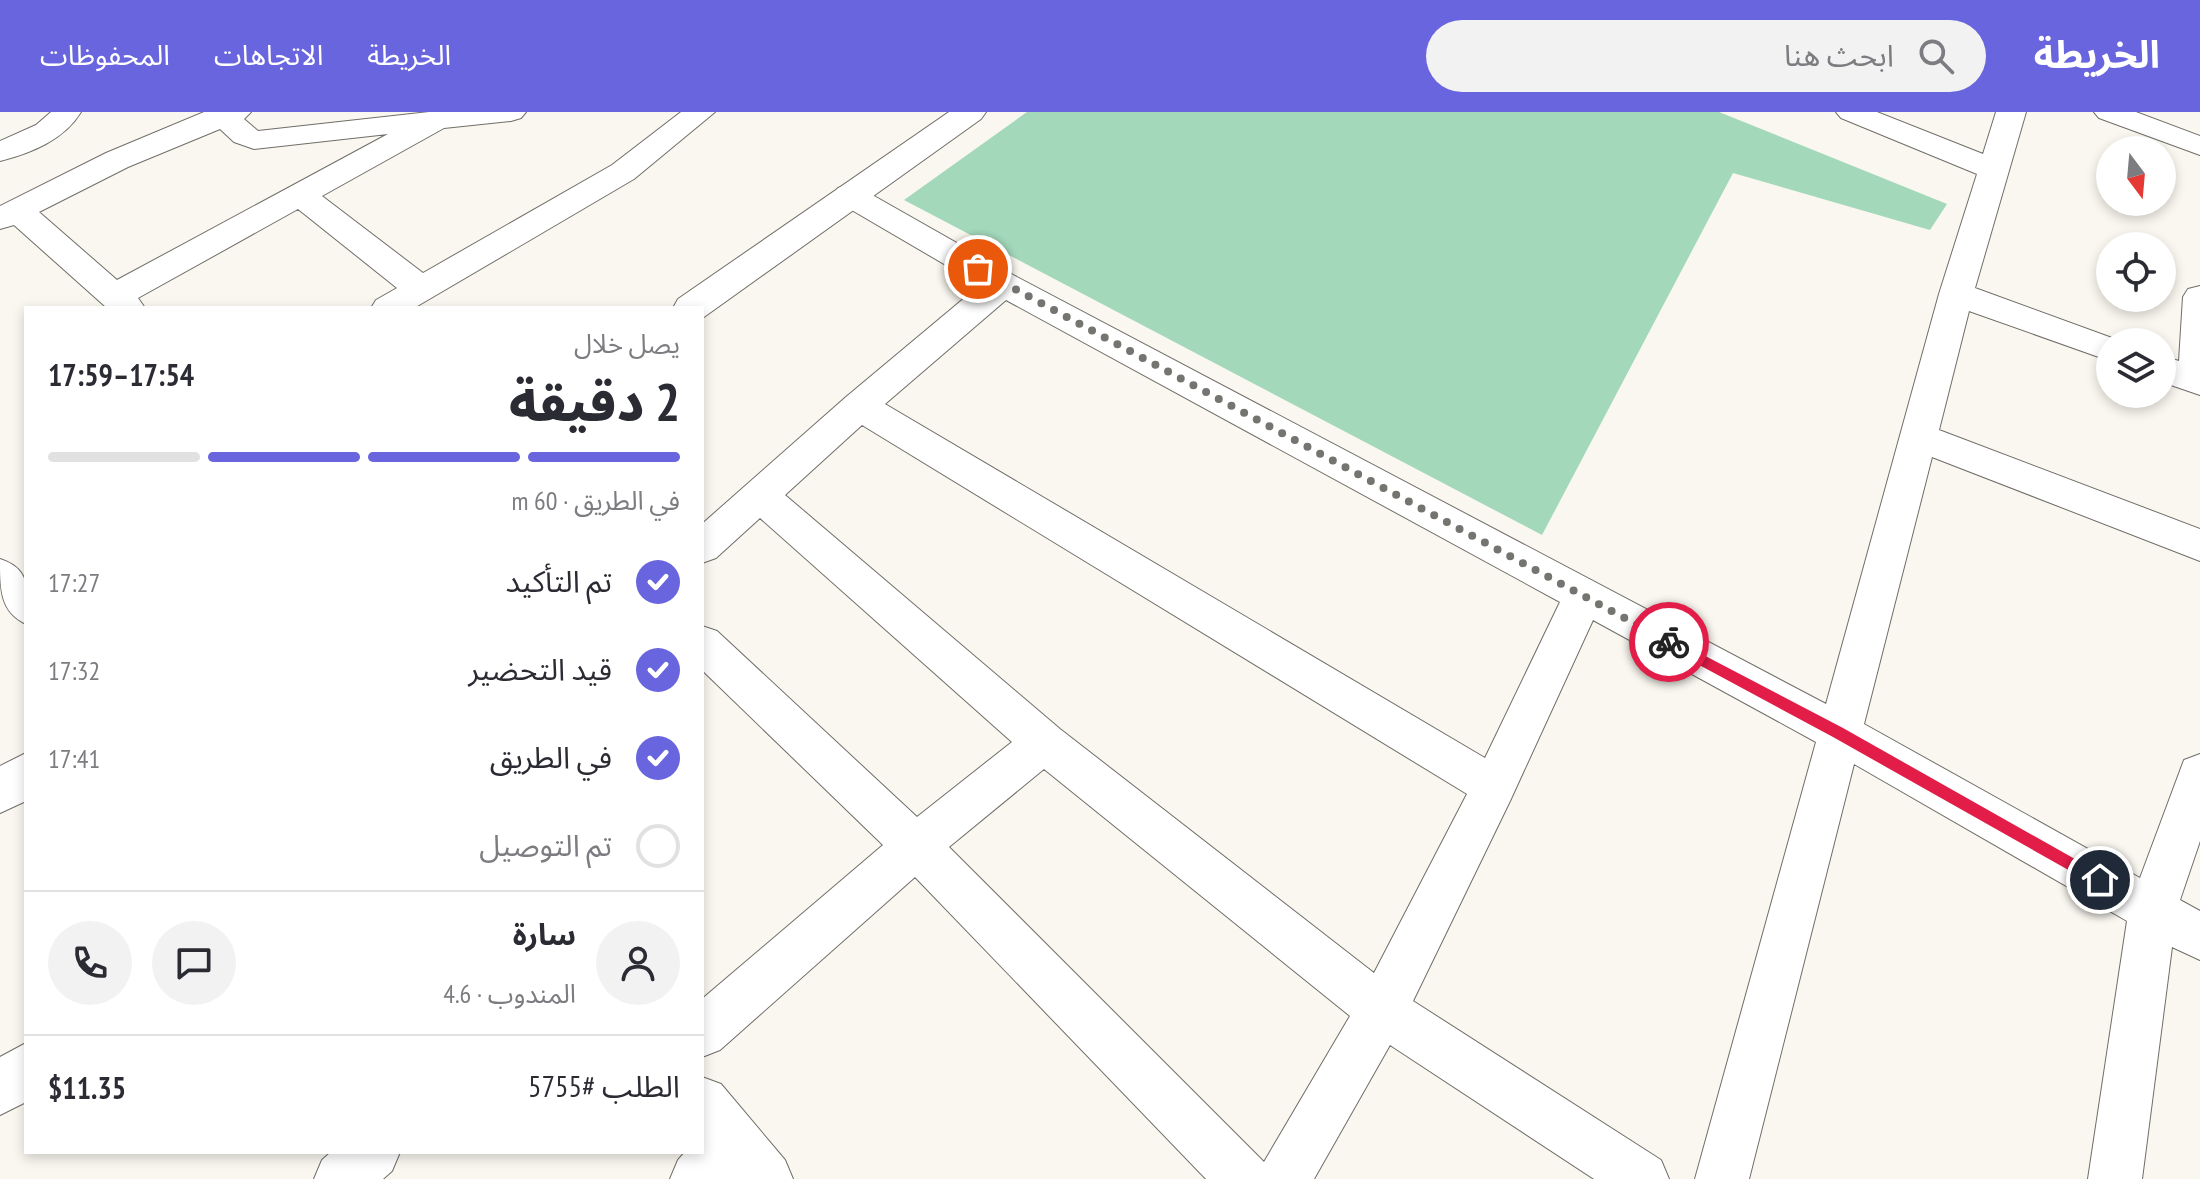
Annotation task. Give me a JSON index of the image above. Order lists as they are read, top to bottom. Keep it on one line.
{"north":"bottom","page":{"header":"الخريطة","search":"ابحث هنا","nav":["الخريطة","الاتجاهات","المحفوظات"],"heading":["2 دقيقة","يصل خلال","17:54–17:59"],"panel":["سارة","المندوب · 4.6","الطلب #5755","$11.35"],"bar":"في الطريق · 60 m","list":[["تم التأكيد","17:27"],["قيد التحضير","17:32"],["في الطريق","17:41"],"تم التوصيل"]}}
